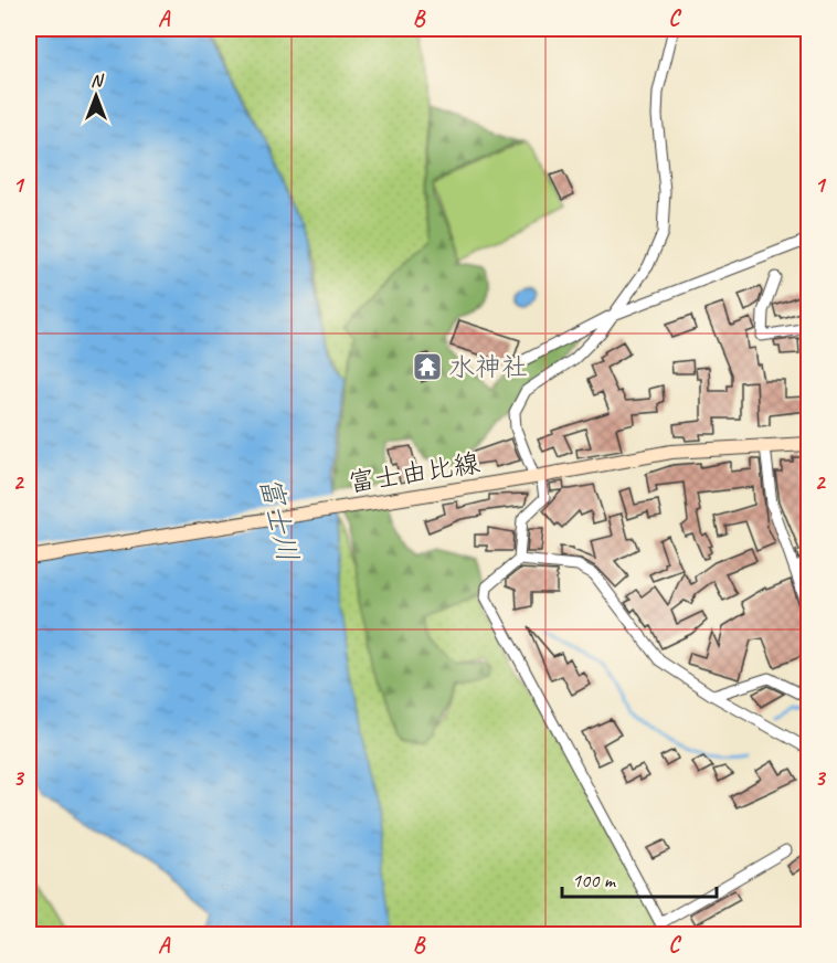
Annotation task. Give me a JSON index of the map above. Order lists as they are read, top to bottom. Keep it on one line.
{"streets":{"main road":["富士由比線"]},"water":["富士川"],"places":{"temple":["水神社"]},"scale_bar":"100 m","north":"top","grid":{"columns":["A","B","C"],"rows":["1","2","3"]}}
